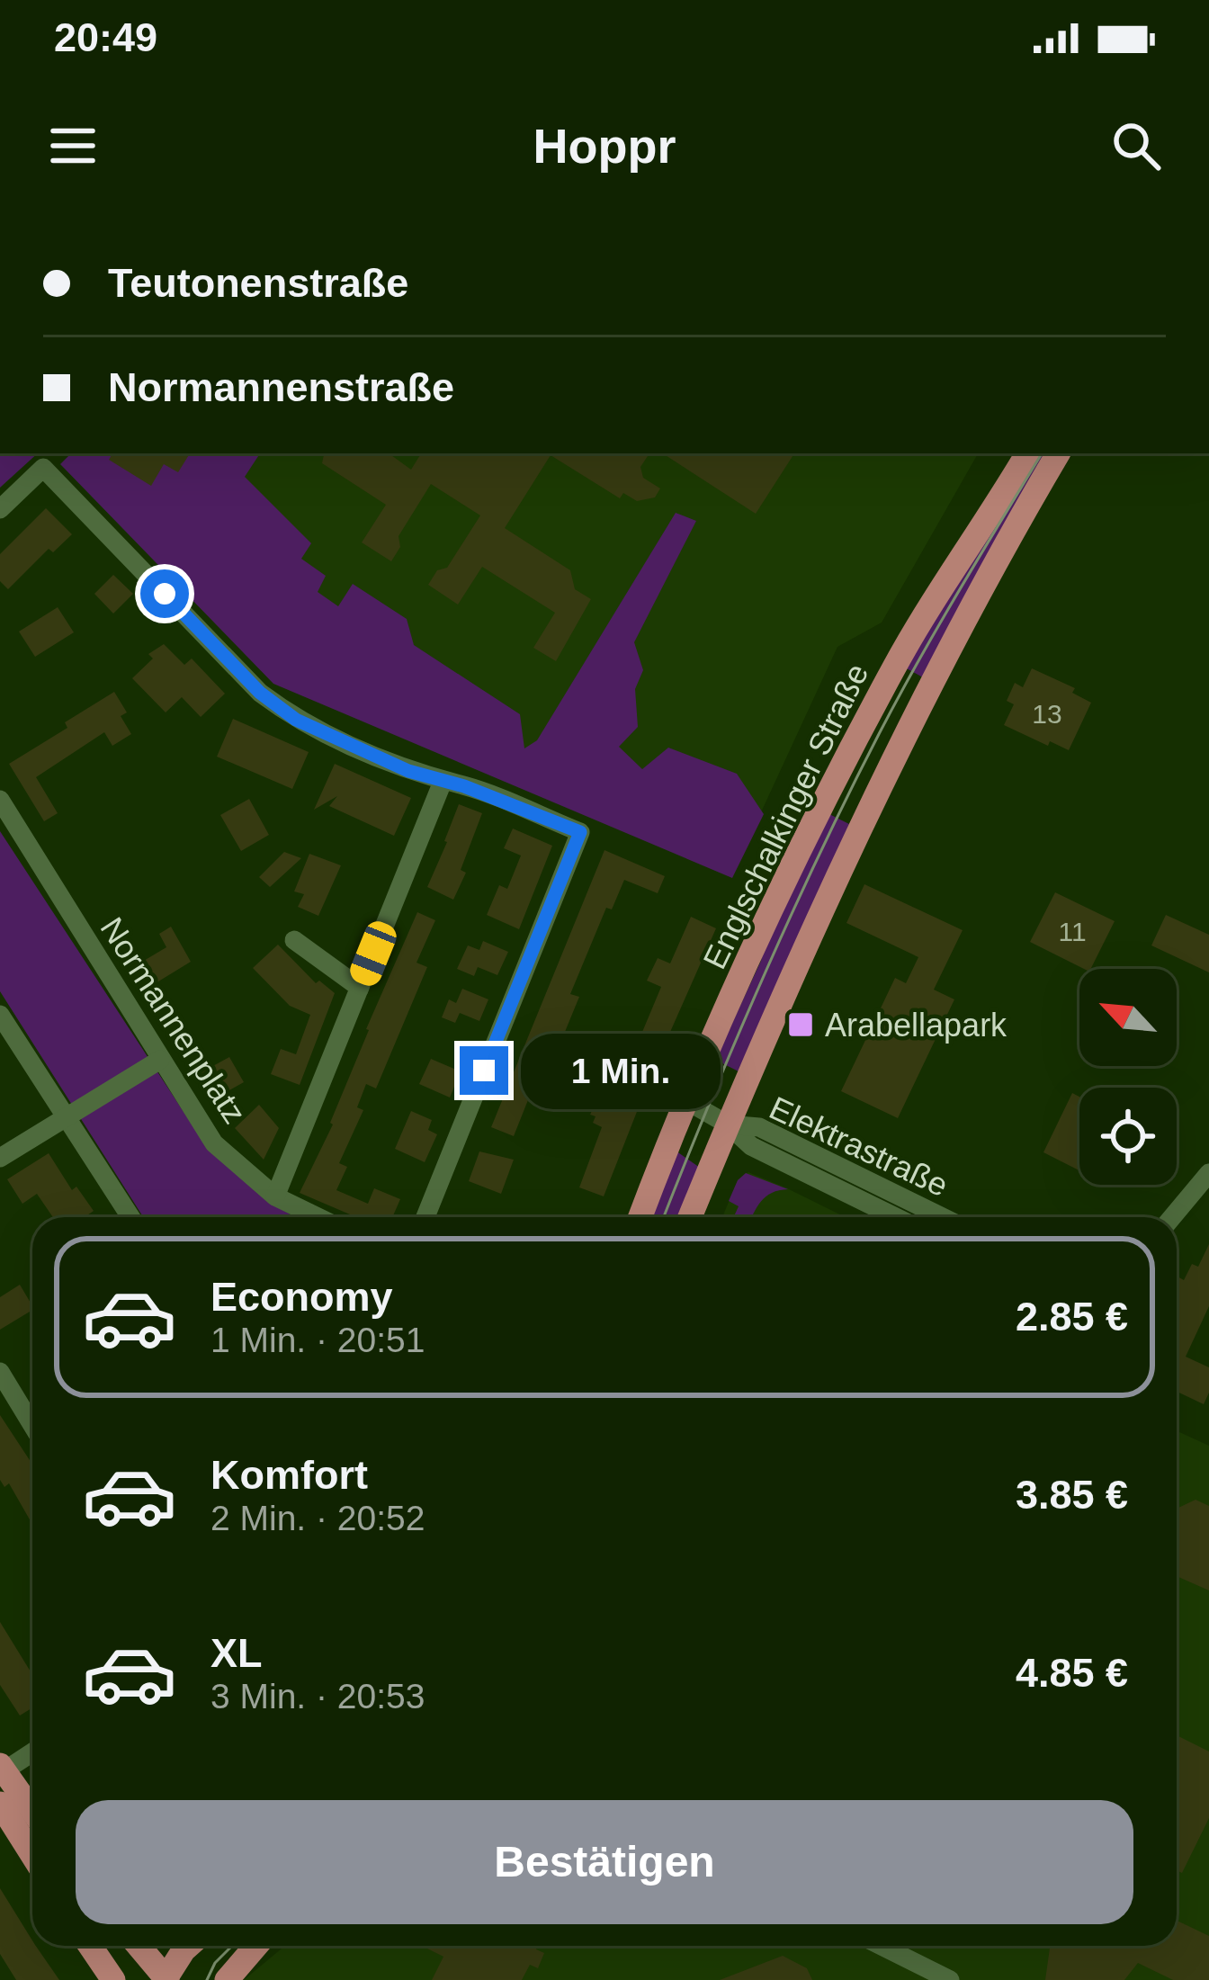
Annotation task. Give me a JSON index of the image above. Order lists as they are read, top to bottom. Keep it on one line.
{"streets":{"main road":["Englschalkinger Straße"],"street":["Normannenplatz","Elektrastraße"]},"crossings":[["Englschalkinger Straße","Elektrastraße"]],"places":{"transit":["Arabellapark"]},"house_numbers":["13","11"],"north":"top left","page":{"status":"20:49","header":"Hoppr","banner":["Teutonenstraße","Normannenstraße"],"bubble":"1 Min.","list":[{"name":"Economy","note":"1 Min. · 20:51","value":"2.85 €"},{"name":"Komfort","note":"2 Min. · 20:52","value":"3.85 €"},{"name":"XL","note":"3 Min. · 20:53","value":"4.85 €"}],"buttons":"Bestätigen"}}
